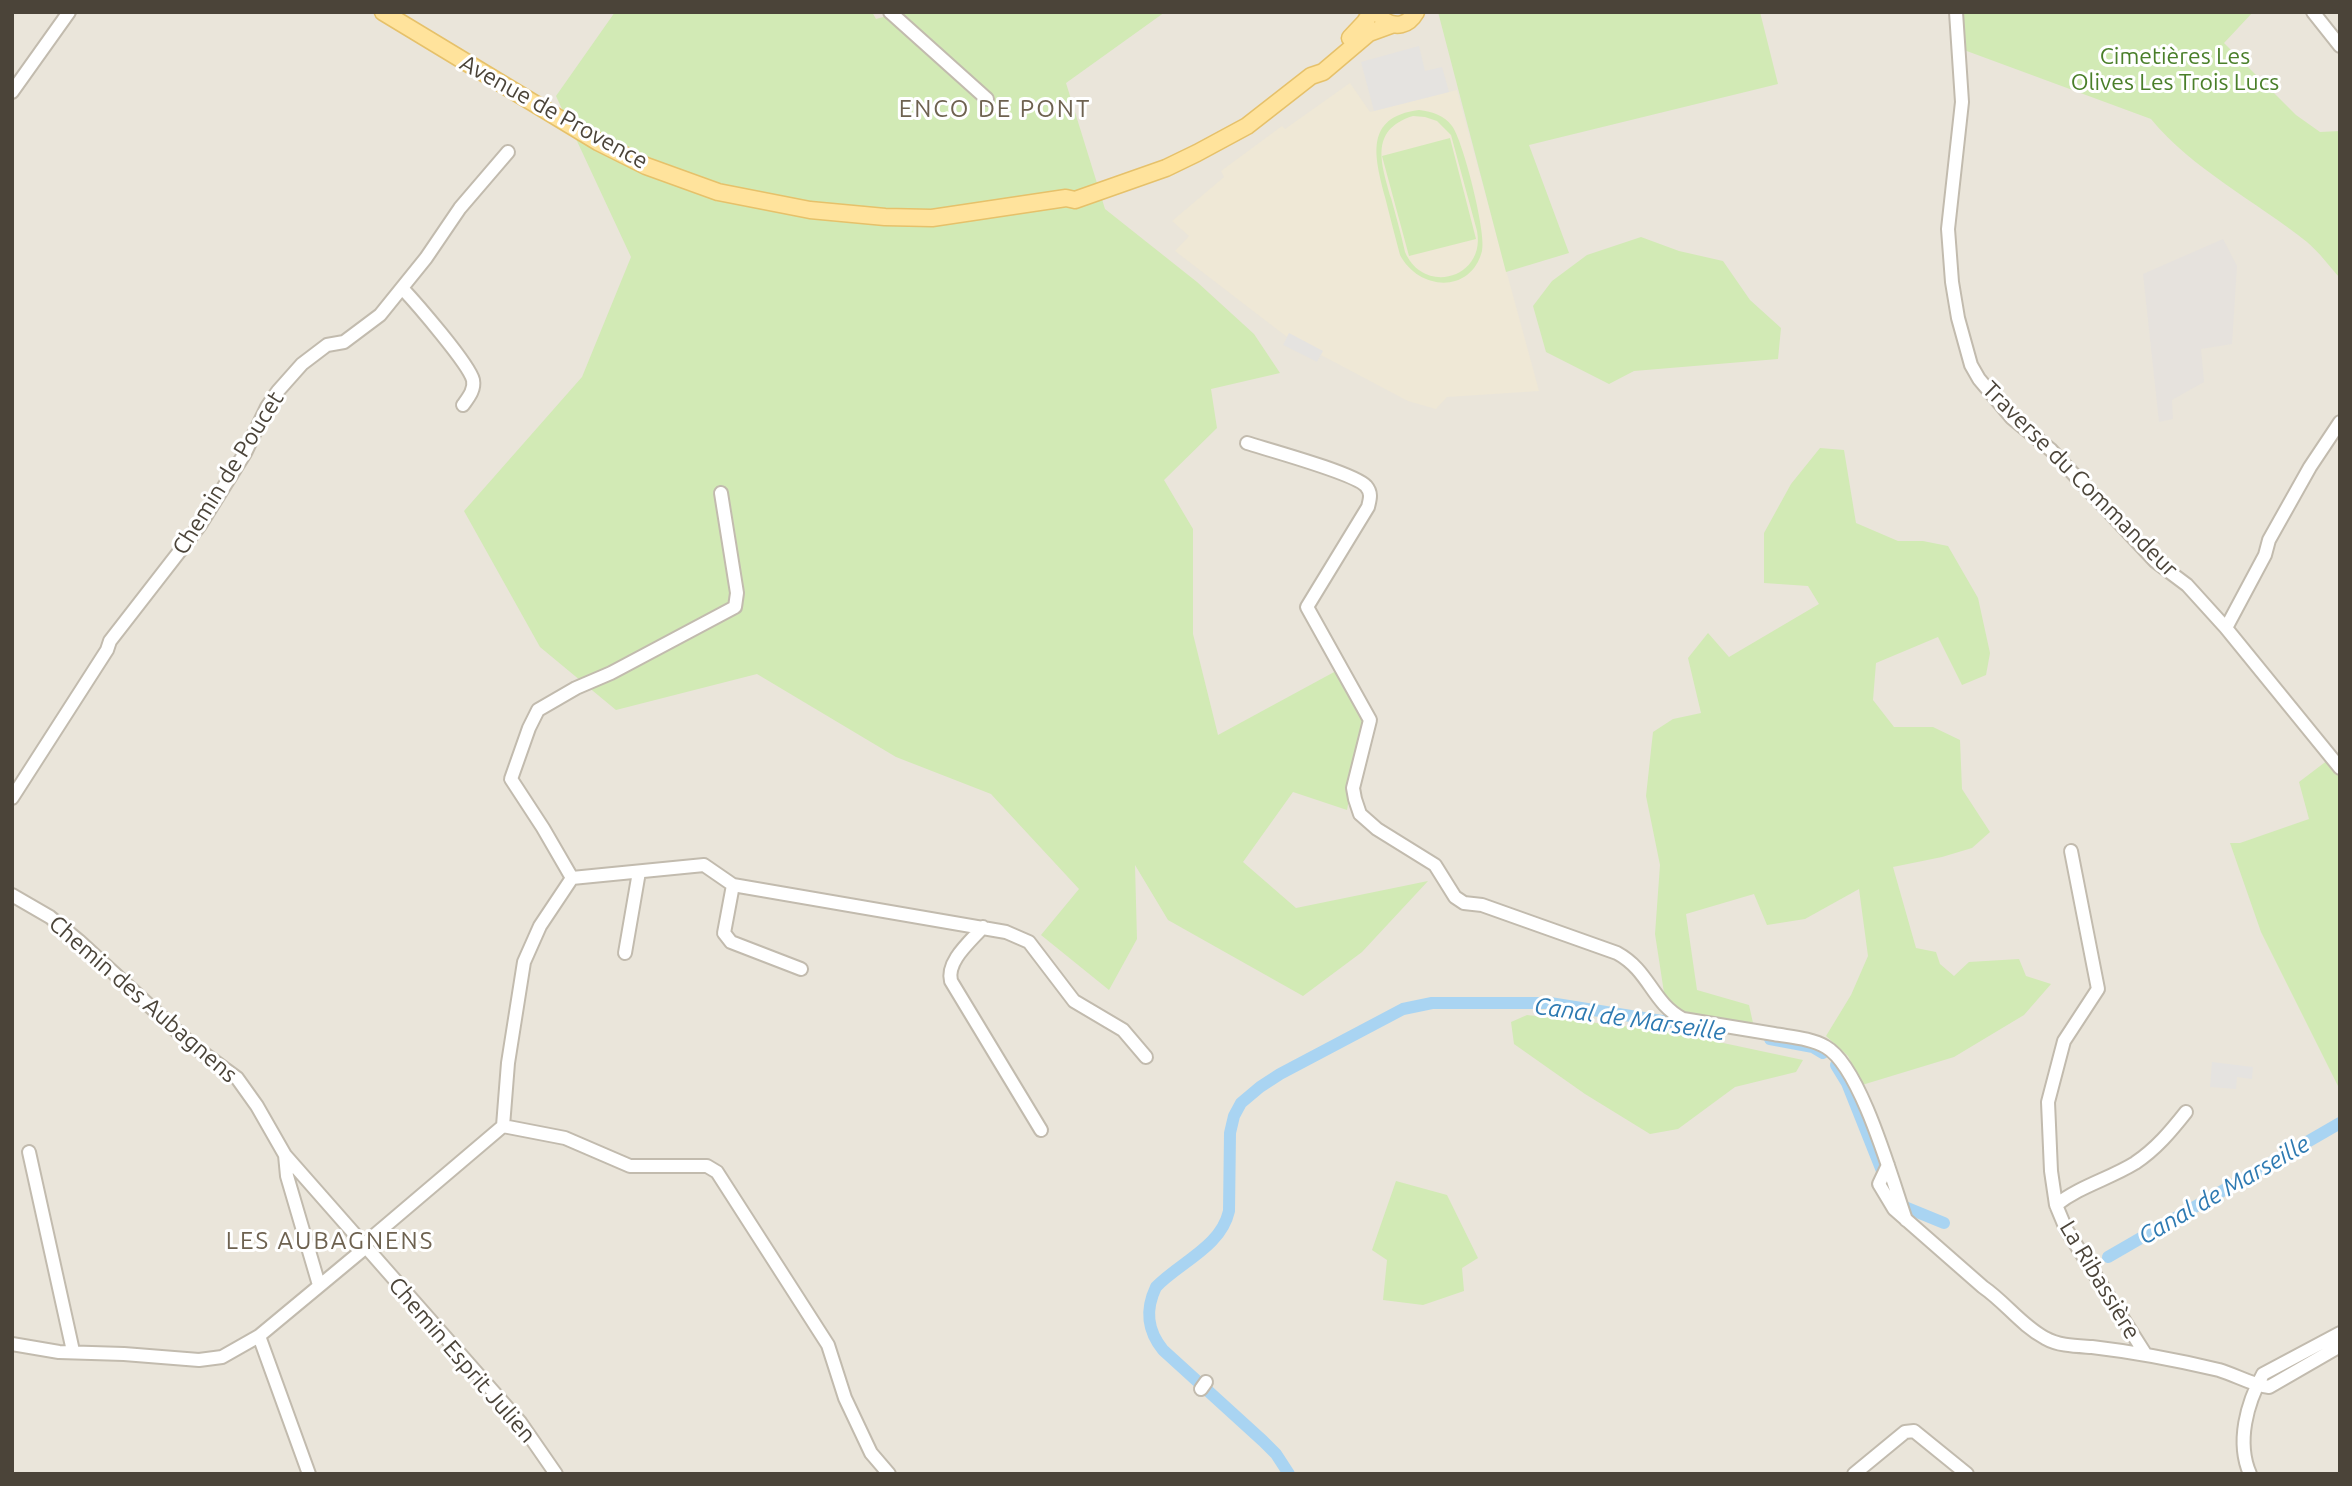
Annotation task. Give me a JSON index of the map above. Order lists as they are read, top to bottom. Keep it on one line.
{"streets":{"main road":["Avenue de Provence"],"street":["Chemin de Poucet","Traverse du Commandeur","Chemin des Aubagnens","La Ribassière","Chemin Esprit Julien"]},"crossings":[["Chemin des Aubagnens","Chemin Esprit Julien"]],"districts":["ENCO DE PONT","LES AUBAGNENS"],"water":["Canal de Marseille"],"parks":["Cimetières Les Olives Les Trois Lucs"]}
